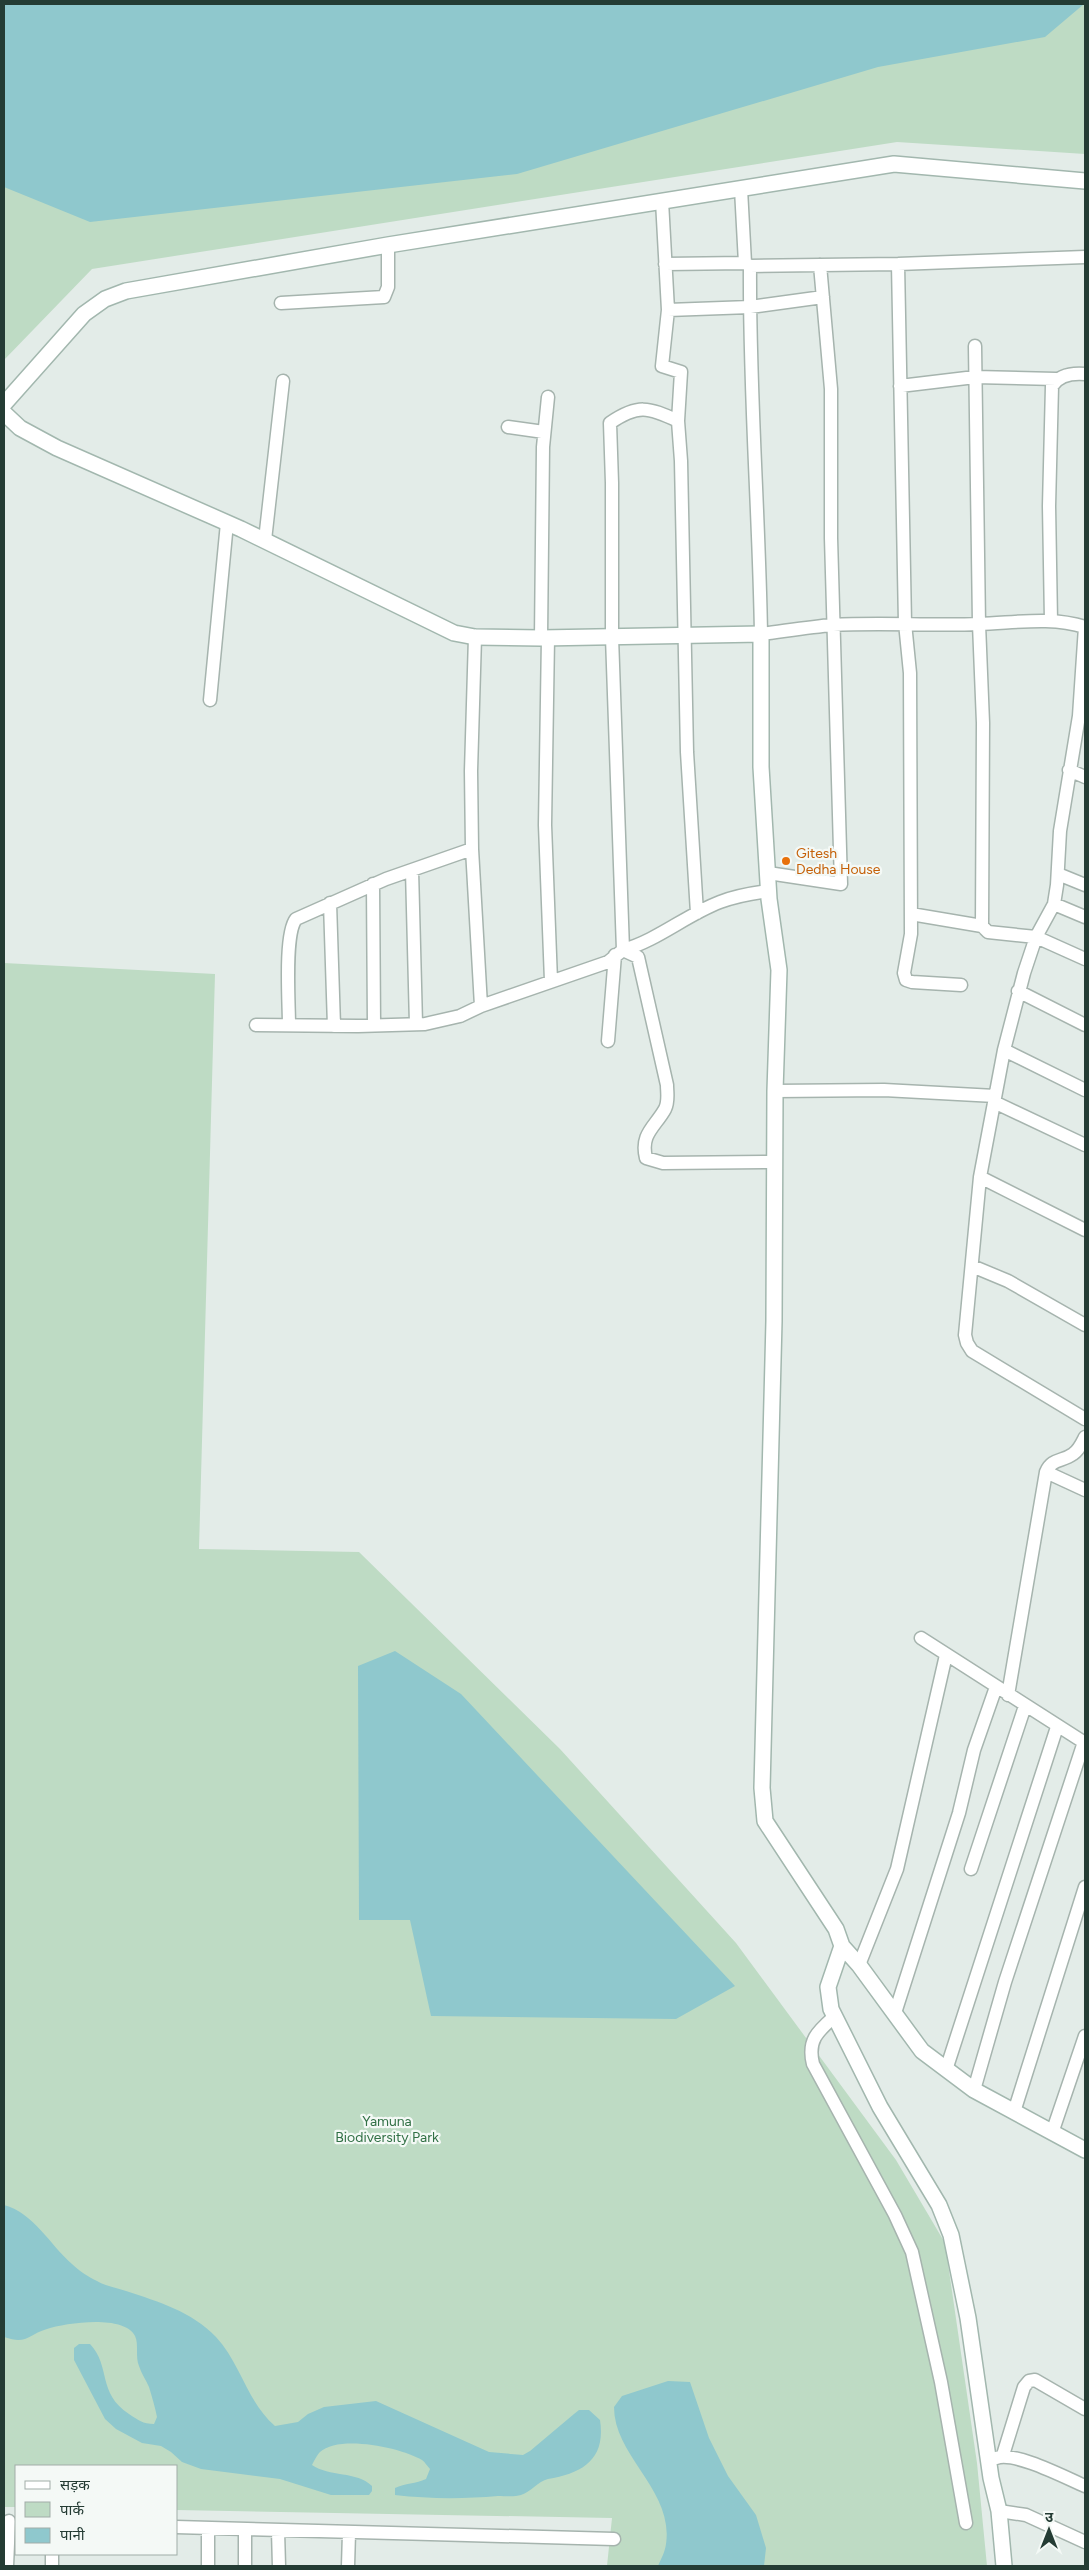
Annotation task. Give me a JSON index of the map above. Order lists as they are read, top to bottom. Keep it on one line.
{"parks":["Yamuna Biodiversity Park"],"places":["Gitesh Dedha House"],"legend":["सड़क","पार्क","पानी"],"north":"top"}
